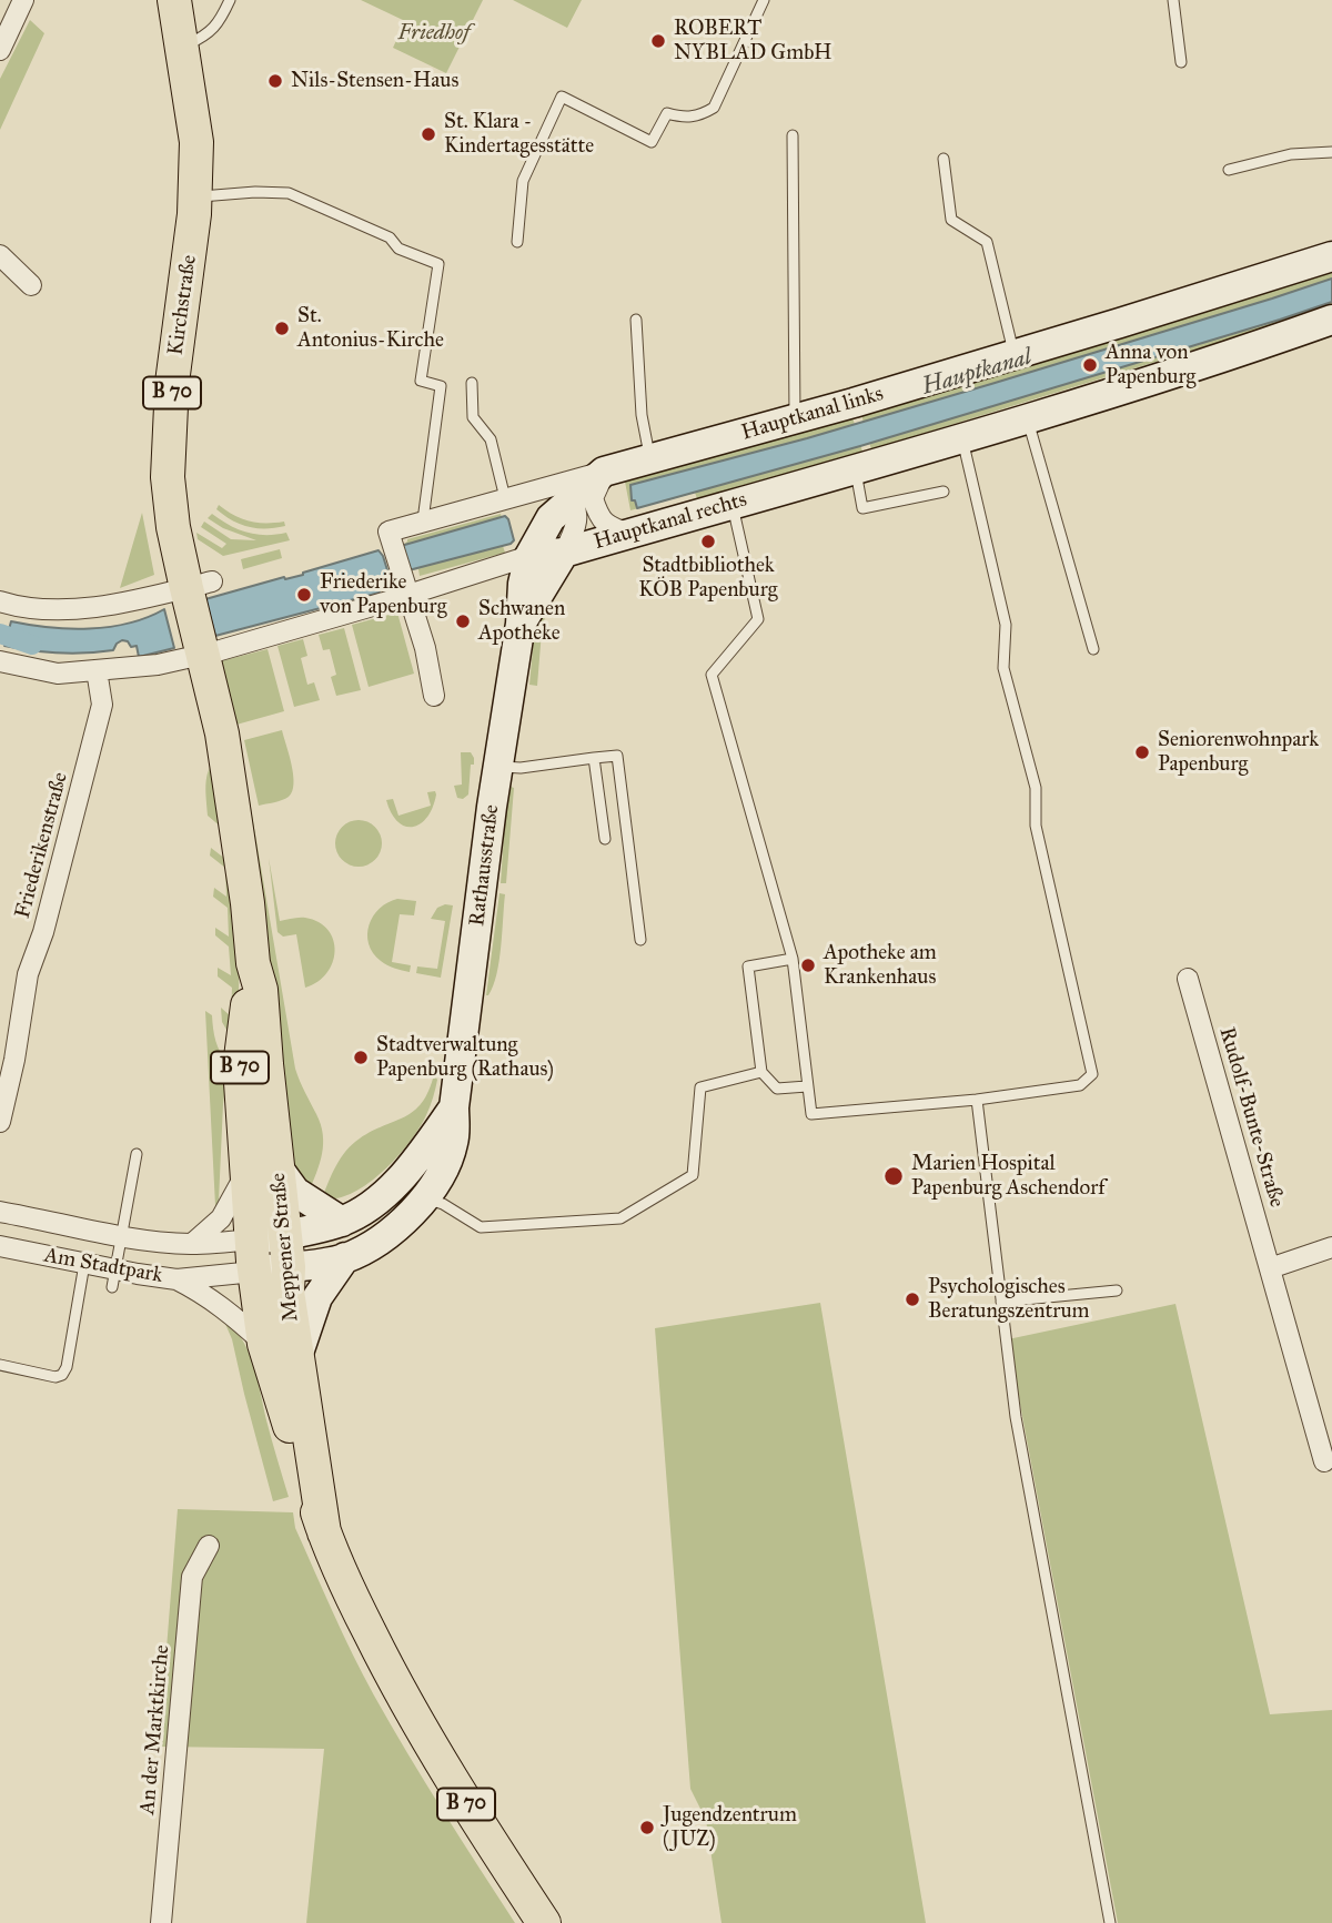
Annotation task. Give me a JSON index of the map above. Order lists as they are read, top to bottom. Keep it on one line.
{"streets":{"main road":["Kirchstraße","B 70","Meppener Straße"],"street":["Hauptkanal links","Hauptkanal rechts","Friederikenstraße","Rathausstraße","Rudolf-Bunte-Straße","Am Stadtpark","An der Marktkirche"]},"crossings":[["Kirchstraße","Hauptkanal rechts"],["Kirchstraße","Meppener Straße"],["B 70","Rathausstraße"],["B 70","Meppener Straße"],["Hauptkanal links","Hauptkanal rechts"],["Hauptkanal links","Rathausstraße"],["Hauptkanal rechts","Friederikenstraße"],["Hauptkanal rechts","Rathausstraße"],["Hauptkanal rechts","Meppener Straße"],["Rathausstraße","Meppener Straße"],["Rathausstraße","Am Stadtpark"],["Meppener Straße","Am Stadtpark"]],"water":["Hauptkanal"],"parks":["Friedhof"],"places":["ROBERT NYBLAD GmbH","Nils-Stensen-Haus","St. Klara - Kindertagesstätte","St. Antonius-Kirche","Anna von Papenburg","Stadtbibliothek KÖB Papenburg","Friederike von Papenburg","Schwanen Apotheke","Seniorenwohnpark Papenburg","Apotheke am Krankenhaus","Stadtverwaltung Papenburg (Rathaus)","Marien Hospital Papenburg Aschendorf","Psychologisches Beratungszentrum","Jugendzentrum (JUZ)"]}
